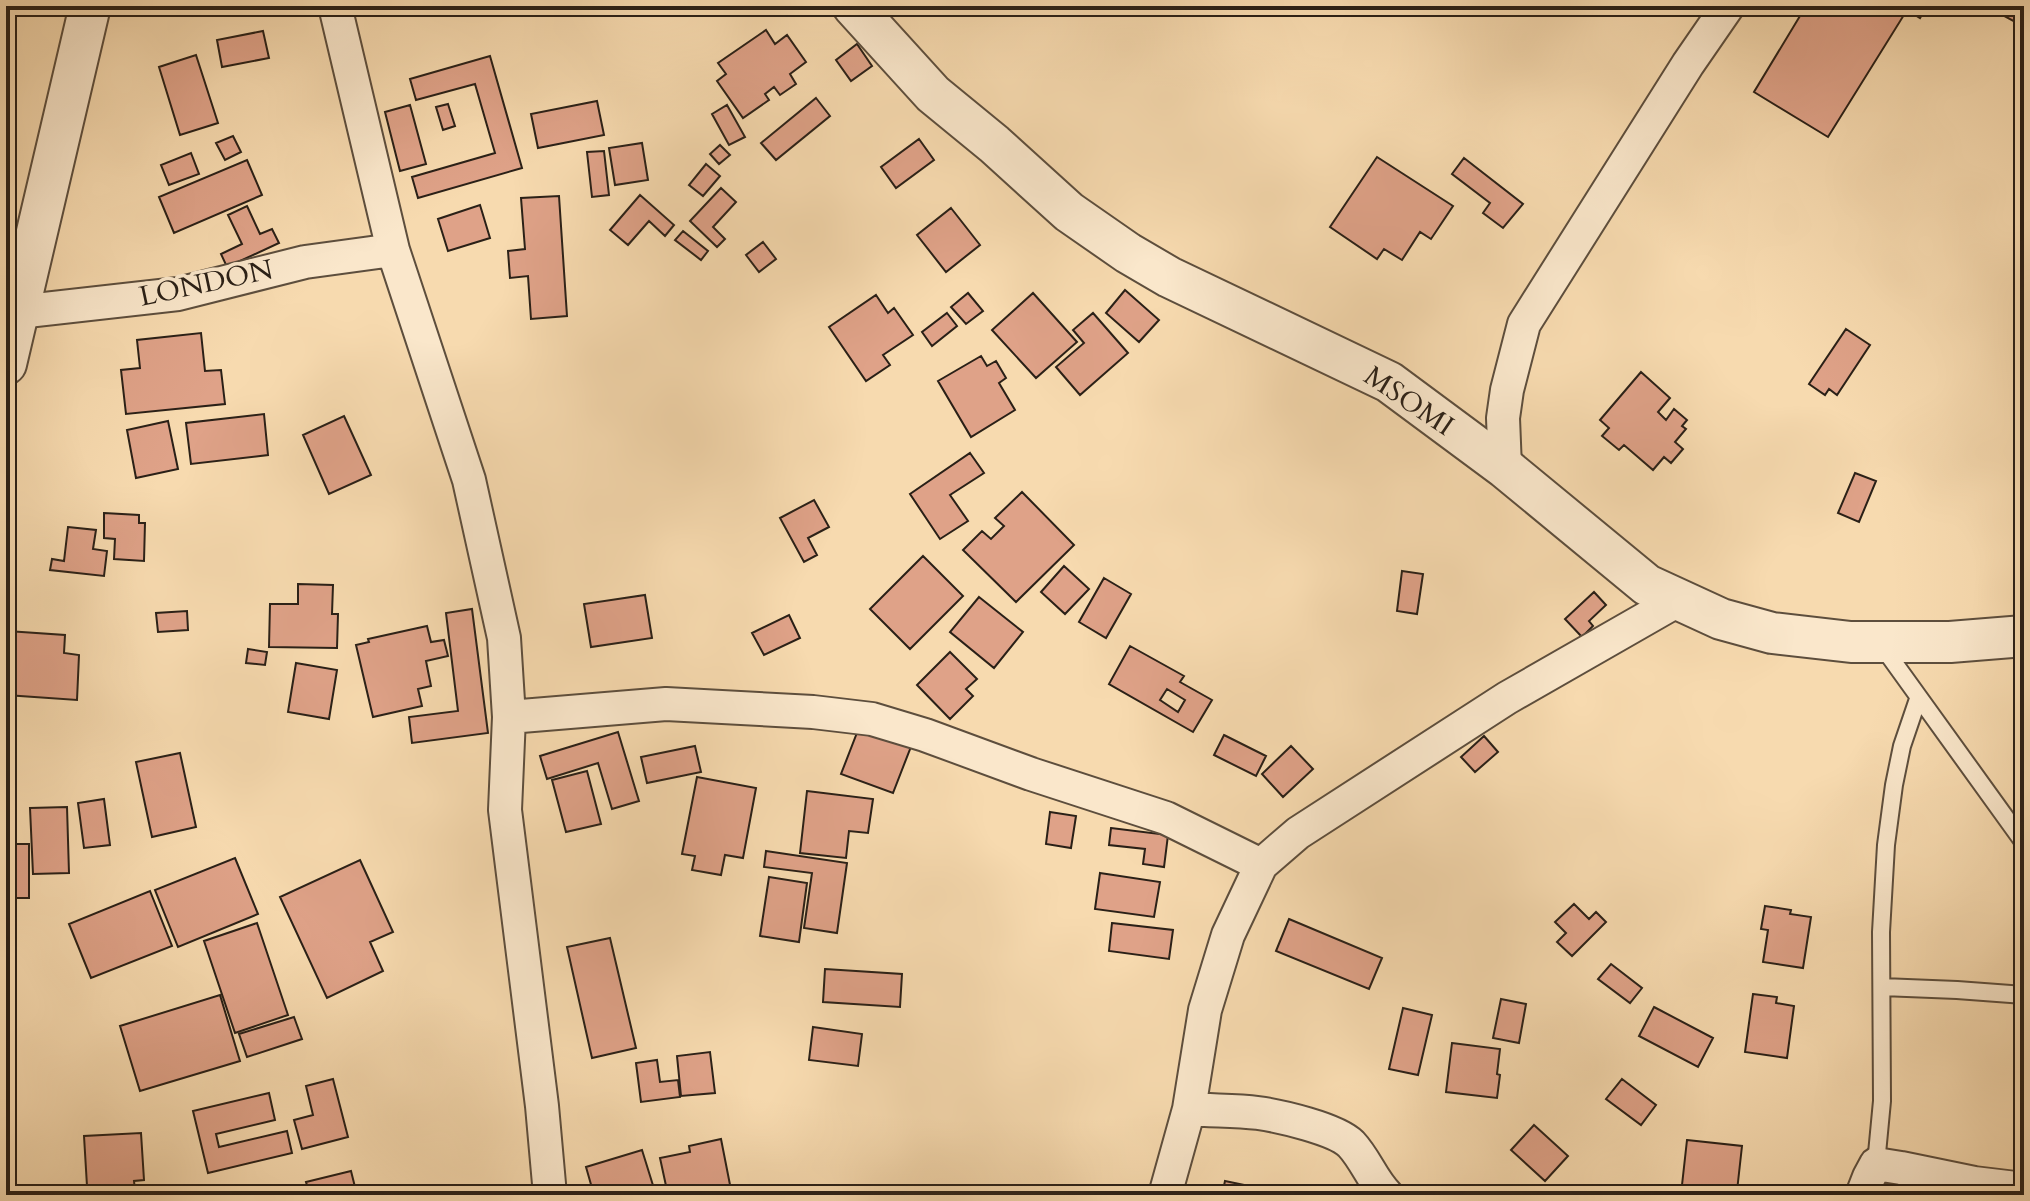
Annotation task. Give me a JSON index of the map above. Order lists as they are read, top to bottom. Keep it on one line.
{"streets":{"street":["LONDON","MSOMI"]}}
